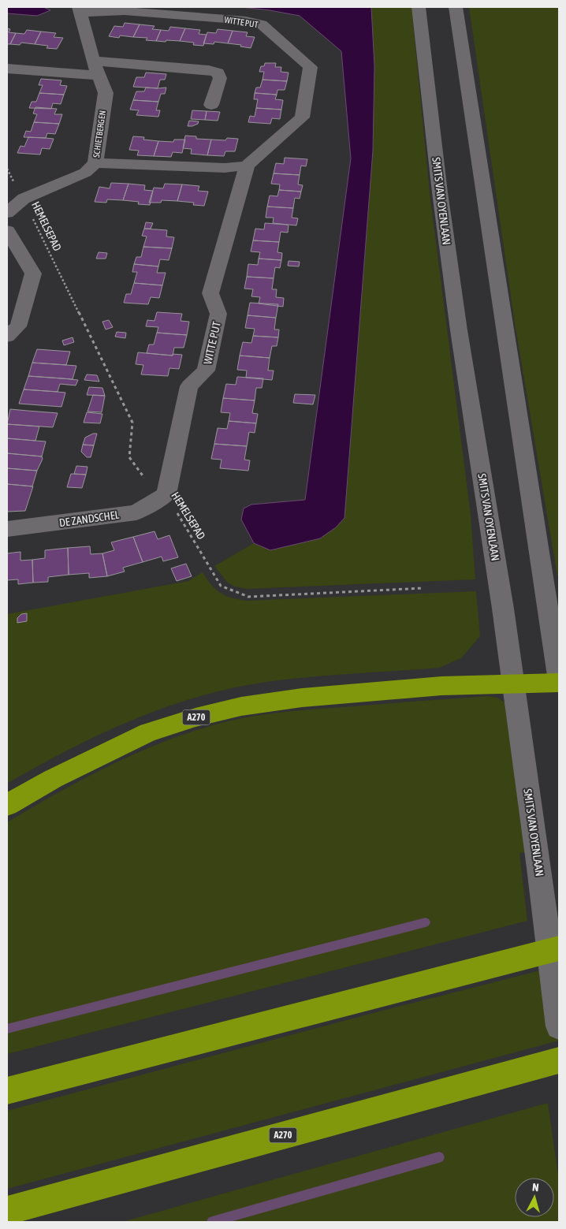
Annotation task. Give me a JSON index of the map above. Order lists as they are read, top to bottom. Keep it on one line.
{"streets":{"highway":["A270"],"street":["WITTE PUT","SCHIETBERGEN","SMITS VAN OYENLAAN","DE ZANDSCHEL"],"path":["HEMELSEPAD"]},"crossings":[["WITTE PUT","SCHIETBERGEN"],["WITTE PUT","HEMELSEPAD"],["WITTE PUT","DE ZANDSCHEL"],["SCHIETBERGEN","HEMELSEPAD"],["SMITS VAN OYENLAAN","A270"],["HEMELSEPAD","DE ZANDSCHEL"]],"north":"top"}
